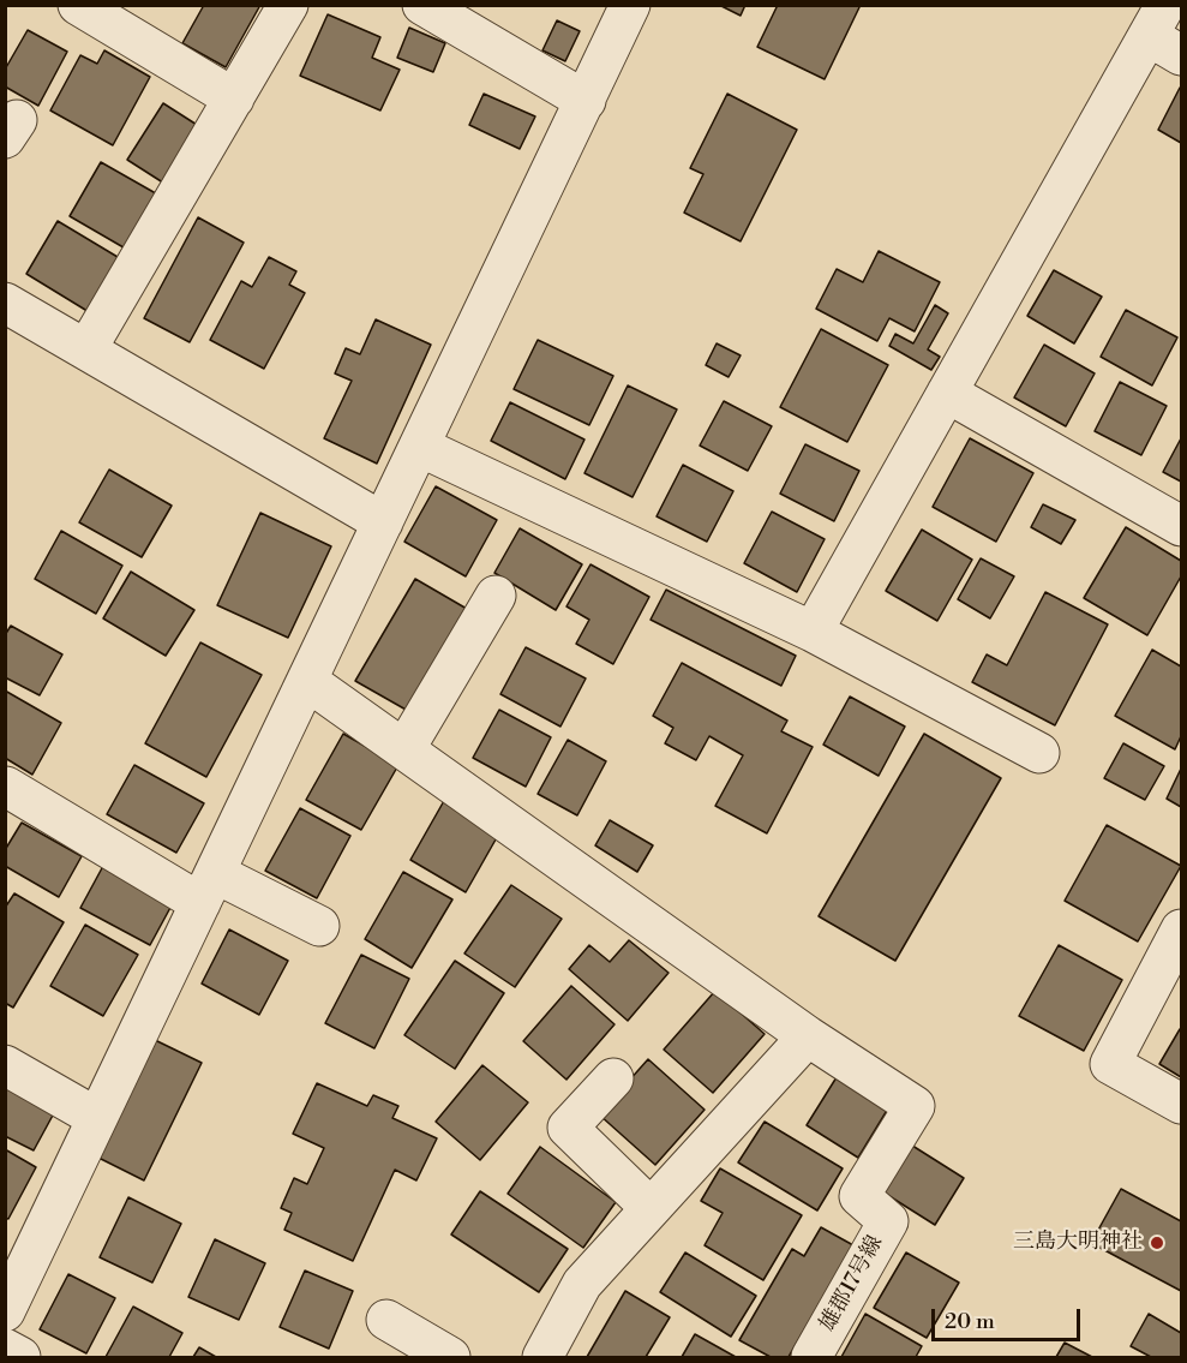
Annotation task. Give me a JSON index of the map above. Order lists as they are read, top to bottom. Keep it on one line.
{"streets":{"street":["雄郡17号線"]},"places":["三島大明神社"],"scale_bar":"20 m"}
